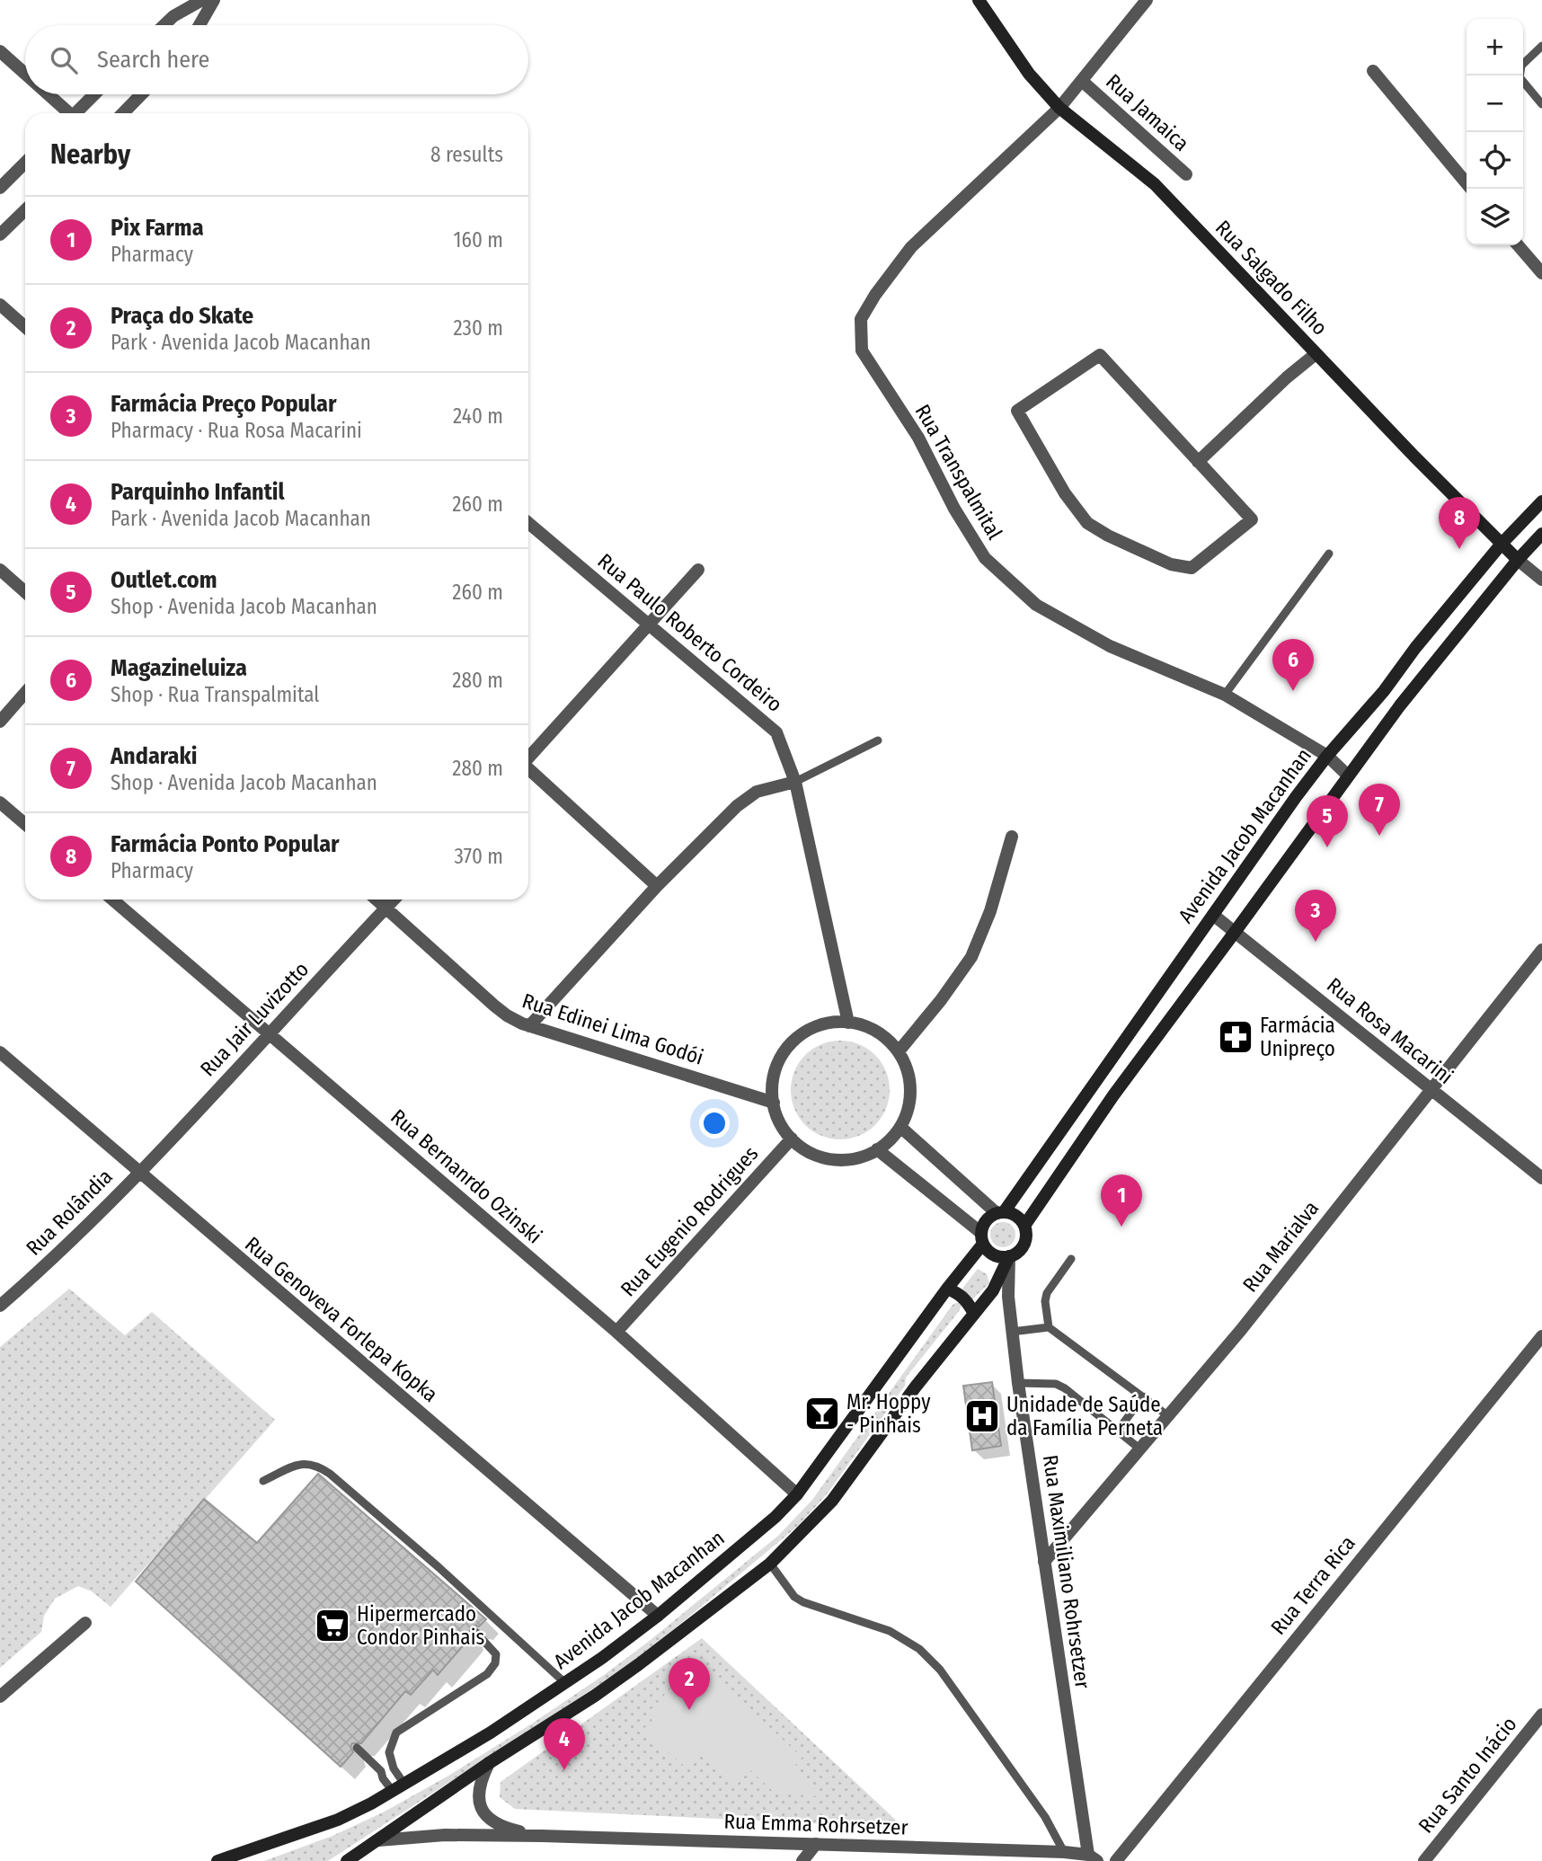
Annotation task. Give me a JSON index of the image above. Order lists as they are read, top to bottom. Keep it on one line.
{"streets":{"main road":["Rua Salgado Filho","Avenida Jacob Macanhan"],"street":["Rua Jamaica","Rua Transpalmital","Rua Paulo Roberto Cordeiro","Rua Jair Luvizotto","Rua Edinei Lima Godói","Rua Rosa Macarini","Rua Bernanrdo Ozinski","Rua Rolândia","Rua Eugenio Rodrigues","Rua Marialva","Rua Genoveva Forlepa Kopka","Rua Maximiliano Rohrsetzer","Rua Terra Rica","Rua Santo Inácio","Rua Emma Rohrsetzer"]},"crossings":[["Rua Jamaica","Rua Transpalmital"],["Rua Salgado Filho","Rua Transpalmital"],["Rua Salgado Filho","Avenida Jacob Macanhan"],["Rua Transpalmital","Avenida Jacob Macanhan"],["Rua Paulo Roberto Cordeiro","Rua Edinei Lima Godói"],["Rua Paulo Roberto Cordeiro","Rua Eugenio Rodrigues"],["Avenida Jacob Macanhan","Rua Rosa Macarini"],["Avenida Jacob Macanhan","Rua Bernanrdo Ozinski"],["Avenida Jacob Macanhan","Rua Genoveva Forlepa Kopka"],["Avenida Jacob Macanhan","Rua Maximiliano Rohrsetzer"],["Rua Jair Luvizotto","Rua Edinei Lima Godói"],["Rua Jair Luvizotto","Rua Bernanrdo Ozinski"],["Rua Jair Luvizotto","Rua Rolândia"],["Rua Jair Luvizotto","Rua Genoveva Forlepa Kopka"],["Rua Edinei Lima Godói","Rua Eugenio Rodrigues"],["Rua Rosa Macarini","Rua Marialva"],["Rua Bernanrdo Ozinski","Rua Eugenio Rodrigues"],["Rua Rolândia","Rua Genoveva Forlepa Kopka"],["Rua Marialva","Rua Maximiliano Rohrsetzer"],["Rua Maximiliano Rohrsetzer","Rua Emma Rohrsetzer"]],"places":{"pharmacy":["Farmácia Unipreço"],"bar":["Mr. Hoppy - Pinhais"],"hospital":["Unidade de Saúde da Família Perneta"],"supermarket":["Hipermercado Condor Pinhais"]},"page":{"map_buttons":["+","−"],"search":"Search here","heading":["Nearby","8 results"],"list":[{"mark":"1","name":"Pix Farma","note":"Pharmacy","value":"160 m"},{"mark":"2","name":"Praça do Skate","note":"Park · Avenida Jacob Macanhan","value":"230 m"},{"mark":"3","name":"Farmácia Preço Popular","note":"Pharmacy · Rua Rosa Macarini","value":"240 m"},{"mark":"4","name":"Parquinho Infantil","note":"Park · Avenida Jacob Macanhan","value":"260 m"},{"mark":"5","name":"Outlet.com","note":"Shop · Avenida Jacob Macanhan","value":"260 m"},{"mark":"6","name":"Magazineluiza","note":"Shop · Rua Transpalmital","value":"280 m"},{"mark":"7","name":"Andaraki","note":"Shop · Avenida Jacob Macanhan","value":"280 m"},{"mark":"8","name":"Farmácia Ponto Popular","note":"Pharmacy","value":"370 m"}],"pins":["8","6","7","5","3","1","2","4"]}}
